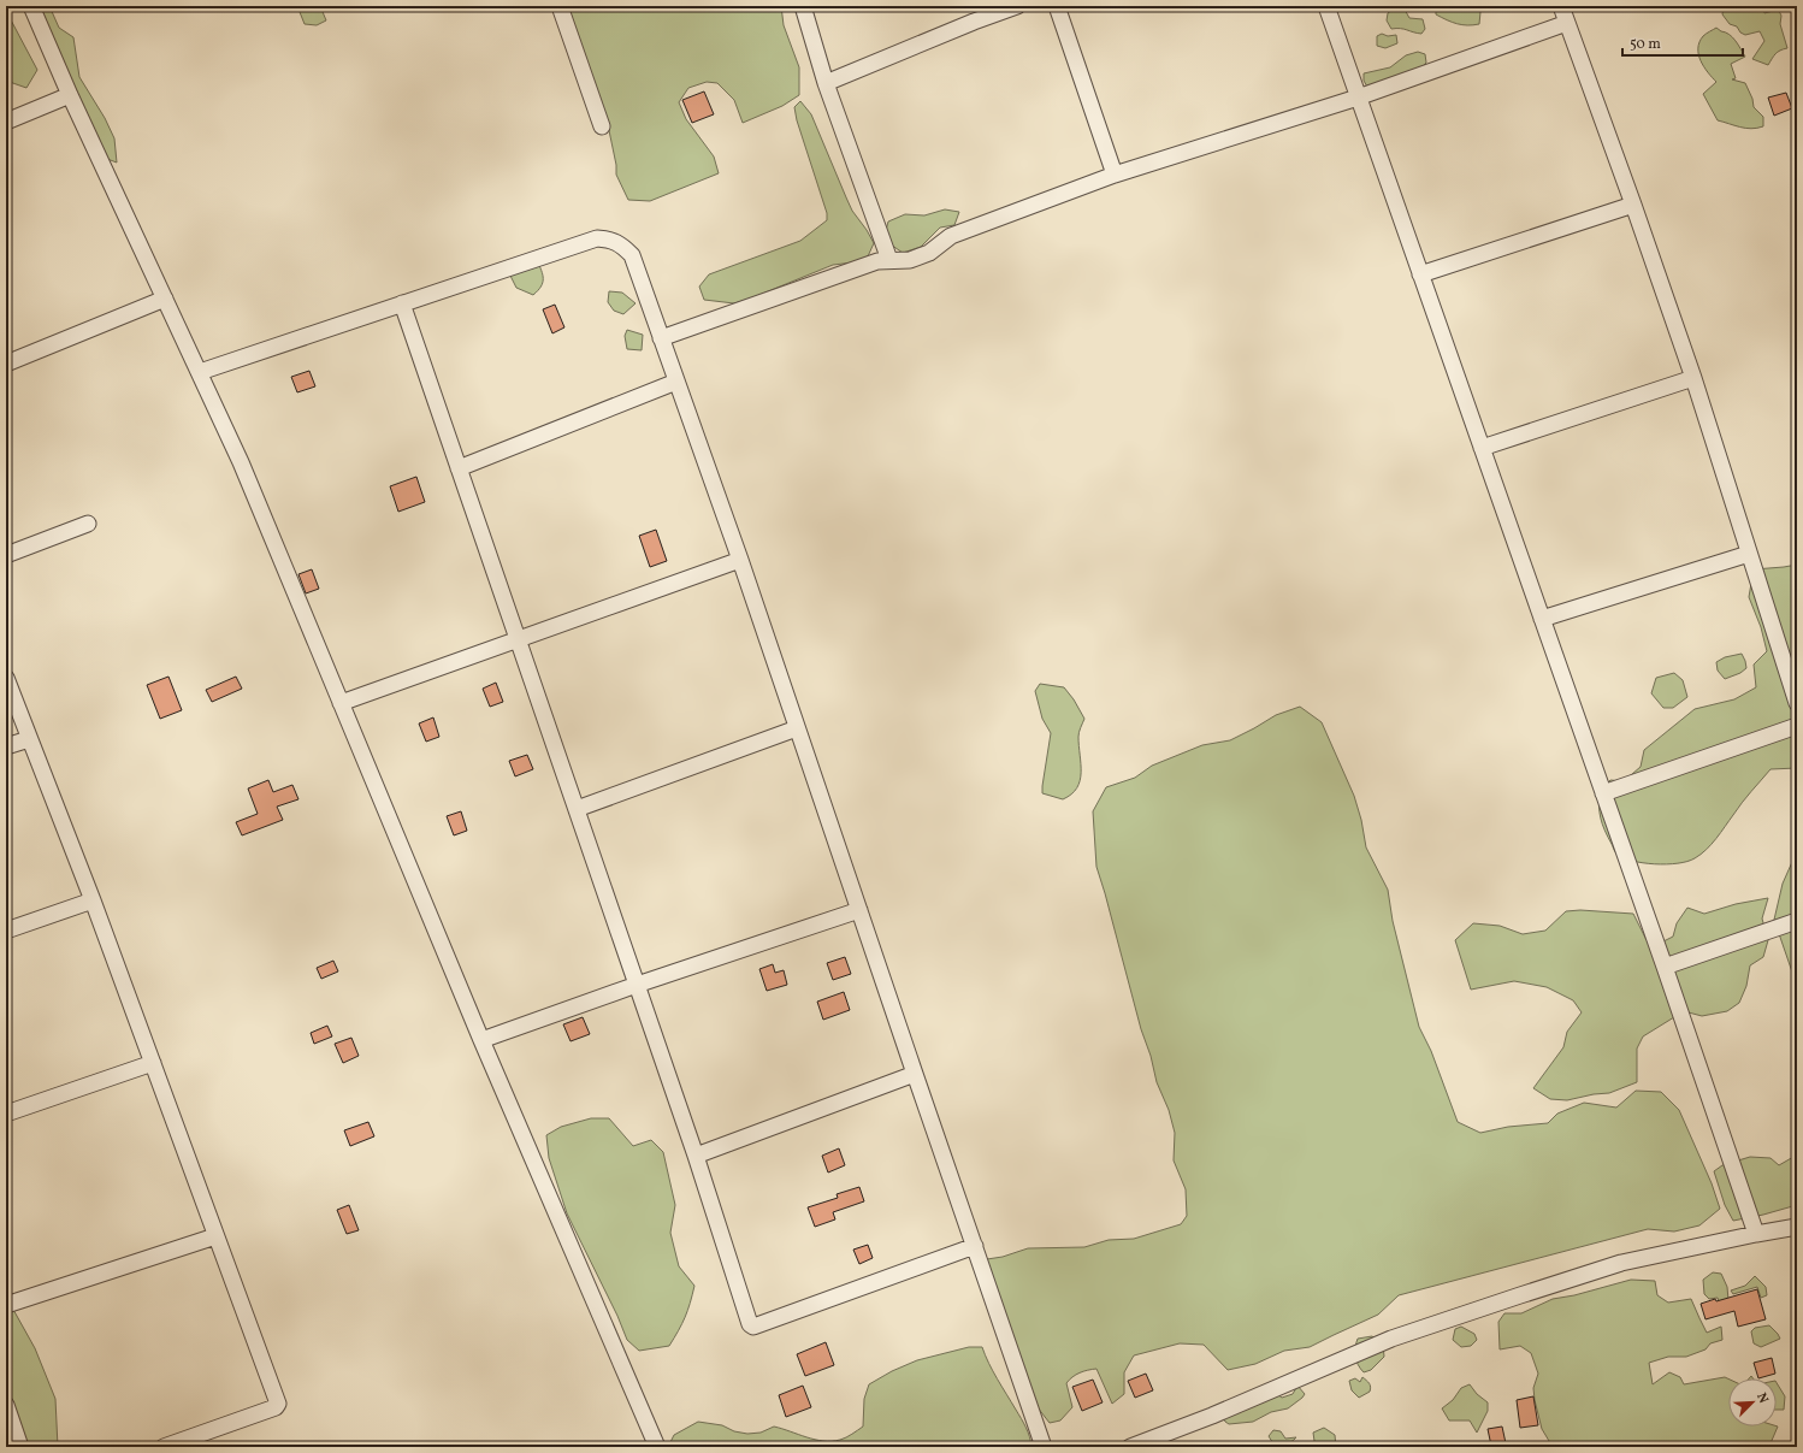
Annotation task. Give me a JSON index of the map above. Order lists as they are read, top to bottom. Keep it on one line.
{"scale_bar":"50 m","north":"top right"}
